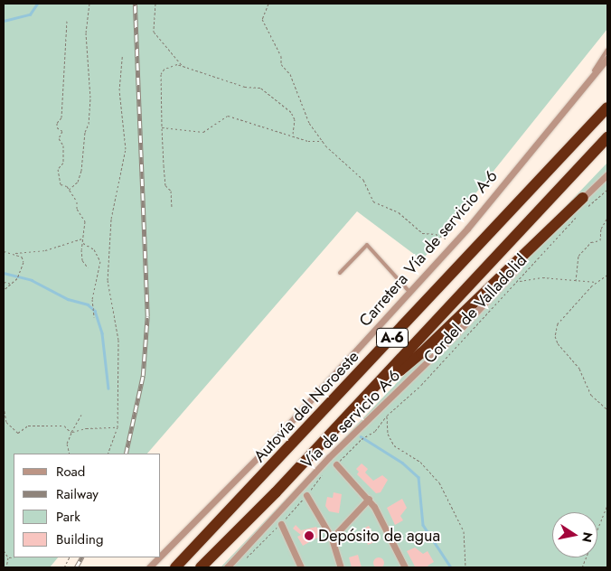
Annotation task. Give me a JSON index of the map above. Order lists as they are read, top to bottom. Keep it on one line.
{"streets":{"highway":["A-6","Autovía del Noroeste"],"street":["Carretera Vía de servicio A-6","Vía de servicio A-6"],"path":["Cordel de Valladolid"]},"places":["Depósito de agua"],"legend":["Road","Railway","Park","Building"],"north":"right"}
